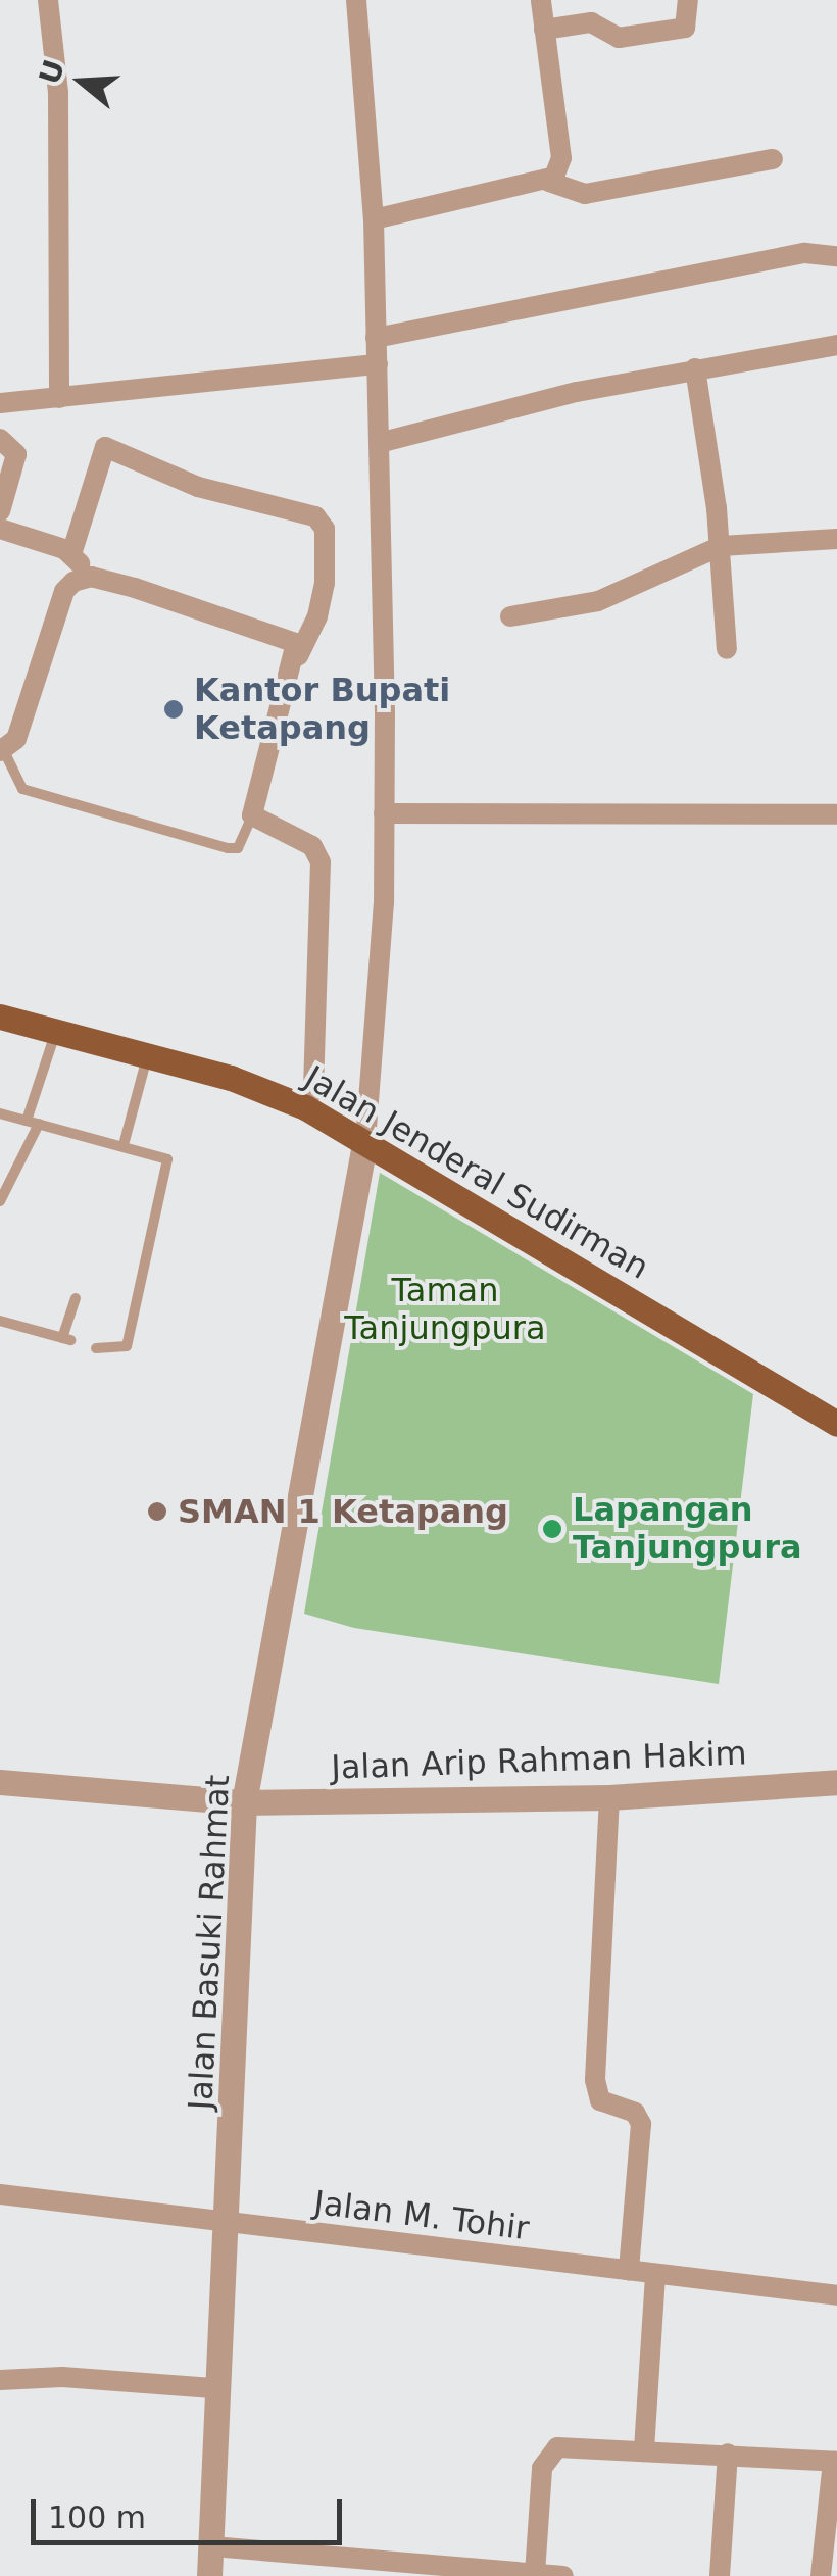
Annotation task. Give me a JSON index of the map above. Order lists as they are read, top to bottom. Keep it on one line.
{"streets":{"main road":["Jalan Jenderal Sudirman"],"street":["Jalan Arip Rahman Hakim","Jalan Basuki Rahmat","Jalan M. Tohir"]},"crossings":[["Jalan Jenderal Sudirman","Jalan Basuki Rahmat"],["Jalan Arip Rahman Hakim","Jalan Basuki Rahmat"],["Jalan Basuki Rahmat","Jalan M. Tohir"]],"parks":["Taman Tanjungpura"],"places":["Kantor Bupati Ketapang","SMAN 1 Ketapang","Lapangan Tanjungpura"],"scale_bar":"100 m","north":"left"}
